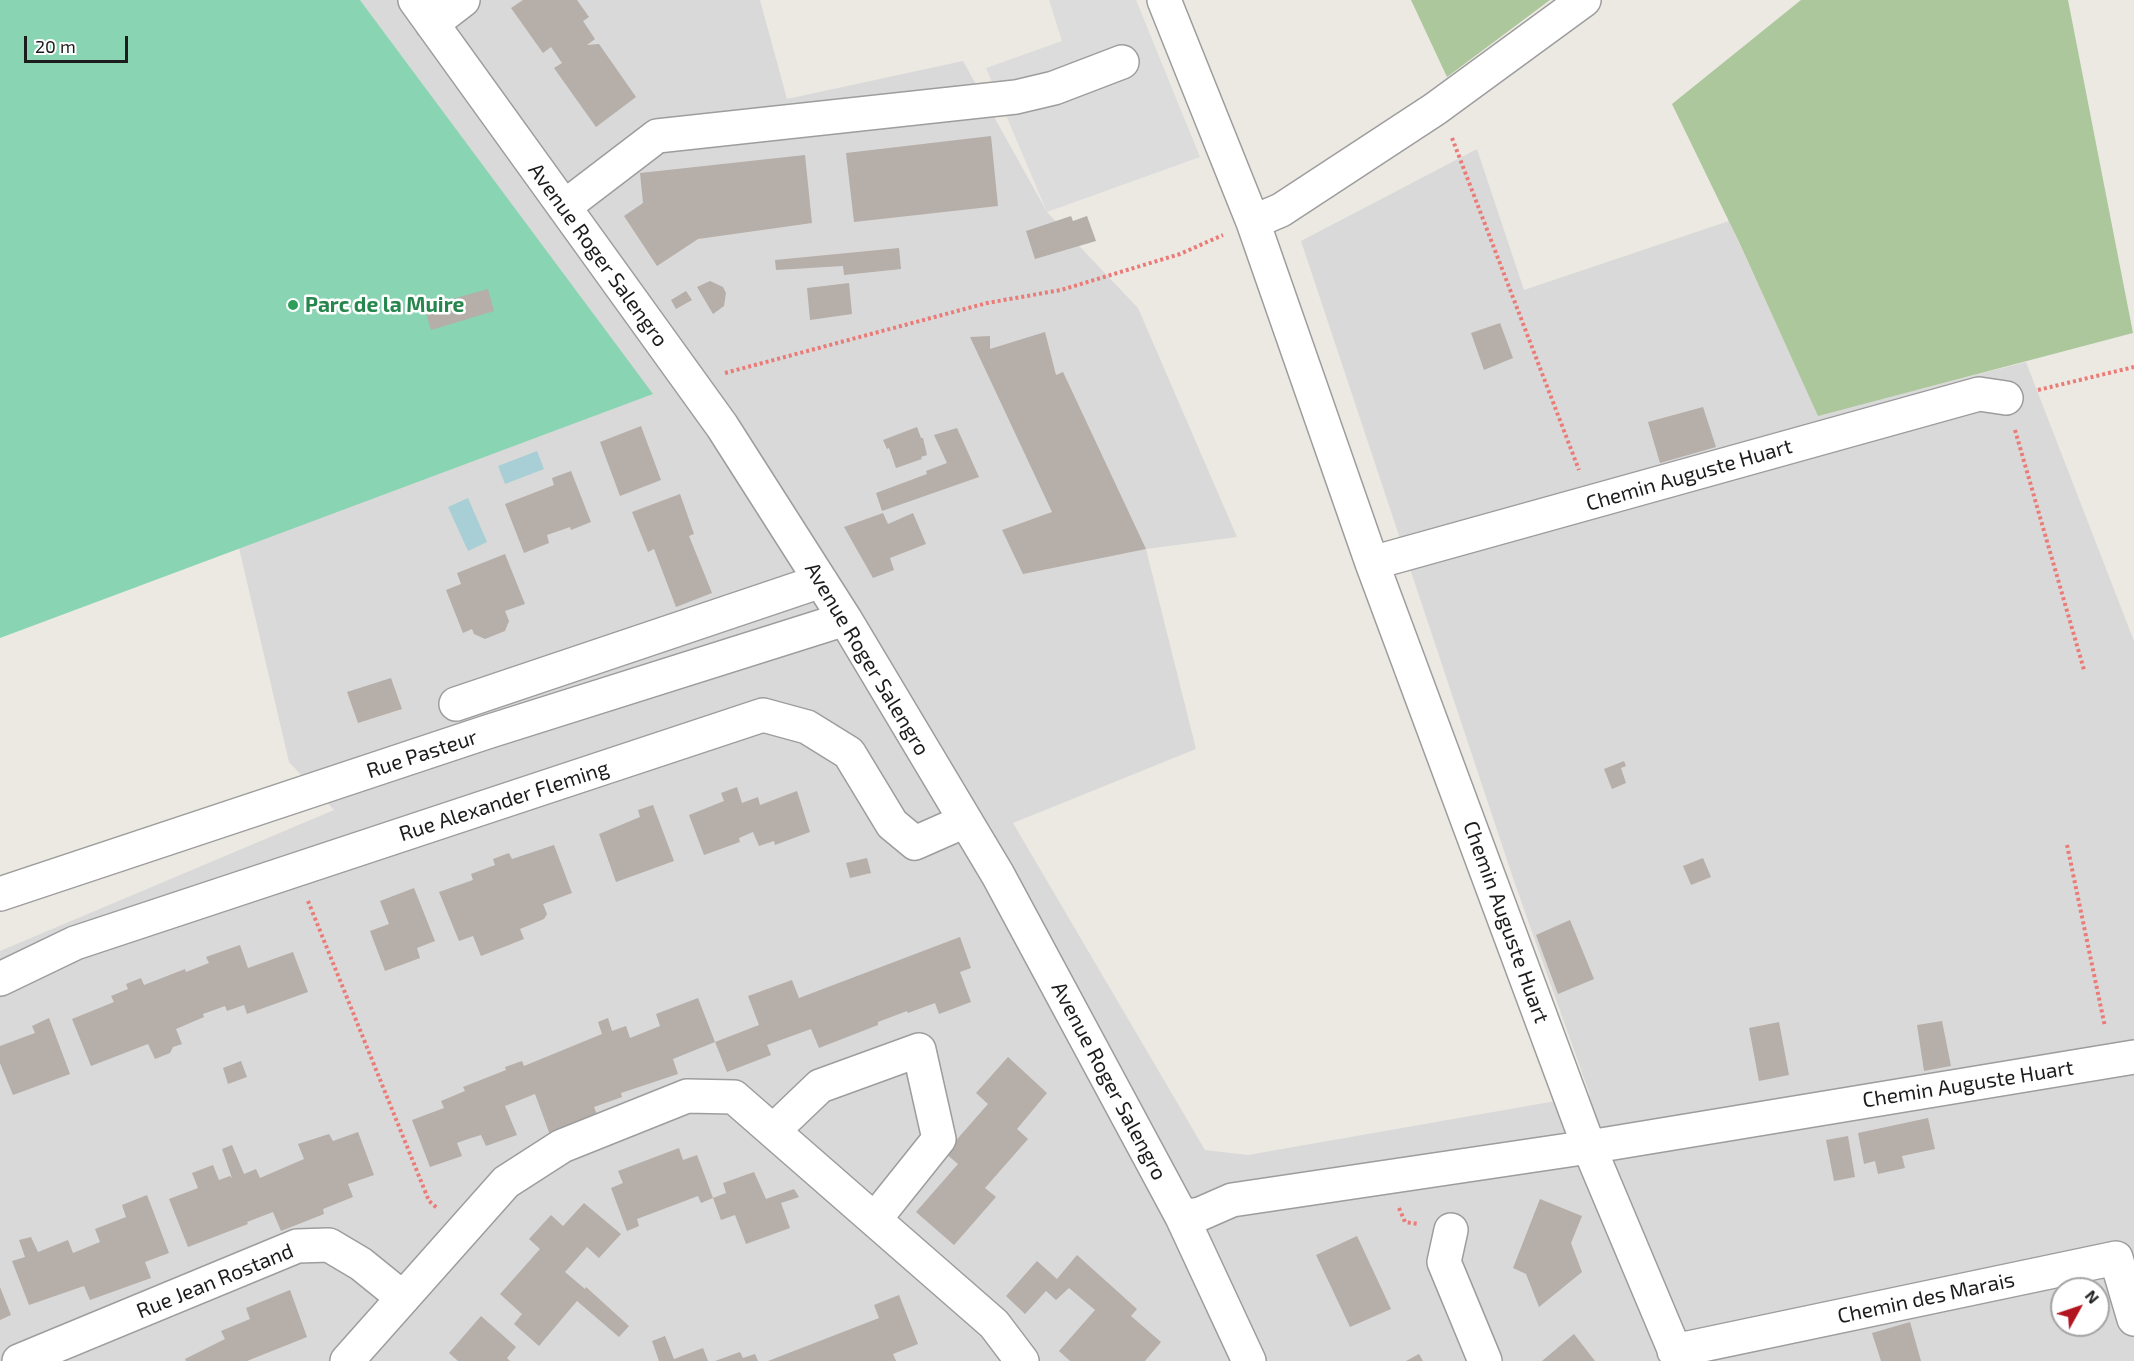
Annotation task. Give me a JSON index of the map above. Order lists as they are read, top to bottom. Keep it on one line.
{"streets":{"street":["Avenue Roger Salengro","Chemin Auguste Huart","Rue Pasteur","Rue Alexander Fleming","Rue Jean Rostand","Chemin des Marais"]},"crossings":[["Avenue Roger Salengro","Chemin Auguste Huart"],["Avenue Roger Salengro","Rue Pasteur"],["Avenue Roger Salengro","Rue Alexander Fleming"],["Chemin Auguste Huart","Chemin des Marais"]],"places":["Parc de la Muire"],"scale_bar":"20 m","north":"top right"}
